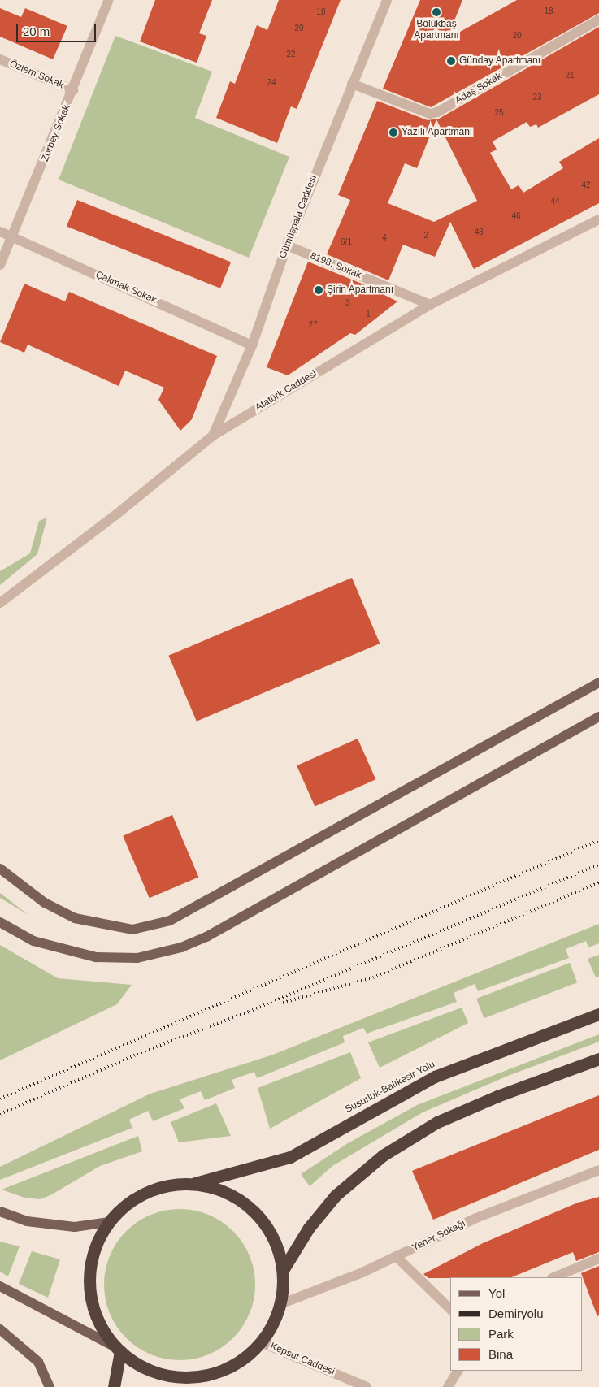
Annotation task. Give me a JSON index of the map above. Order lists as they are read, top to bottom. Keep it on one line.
{"streets":{"highway":["Susurluk-Balıkesir Yolu"],"street":["Özlem Sokak","Adaş Sokak","Zorbey Sokak","Gümüşpala Caddesi","8198. Sokak","Çakmak Sokak","Atatürk Caddesi","Yener Sokağı","Kepsut Caddesi"]},"crossings":[["Özlem Sokak","Zorbey Sokak"],["Adaş Sokak","Gümüşpala Caddesi"],["Zorbey Sokak","Çakmak Sokak"],["Gümüşpala Caddesi","8198. Sokak"],["Gümüşpala Caddesi","Çakmak Sokak"],["Gümüşpala Caddesi","Atatürk Caddesi"],["8198. Sokak","Atatürk Caddesi"]],"places":["Bölükbaş Apartmanı","Günday Apartmanı","Yazılı Apartmanı","Şirin Apartmanı"],"house_numbers":["18","18","20","20","22","21","24","23","25","42","44","46","48","2","4","6/1","3","1","27"],"legend":["Yol","Demiryolu","Park","Bina"],"scale_bar":"20 m"}
